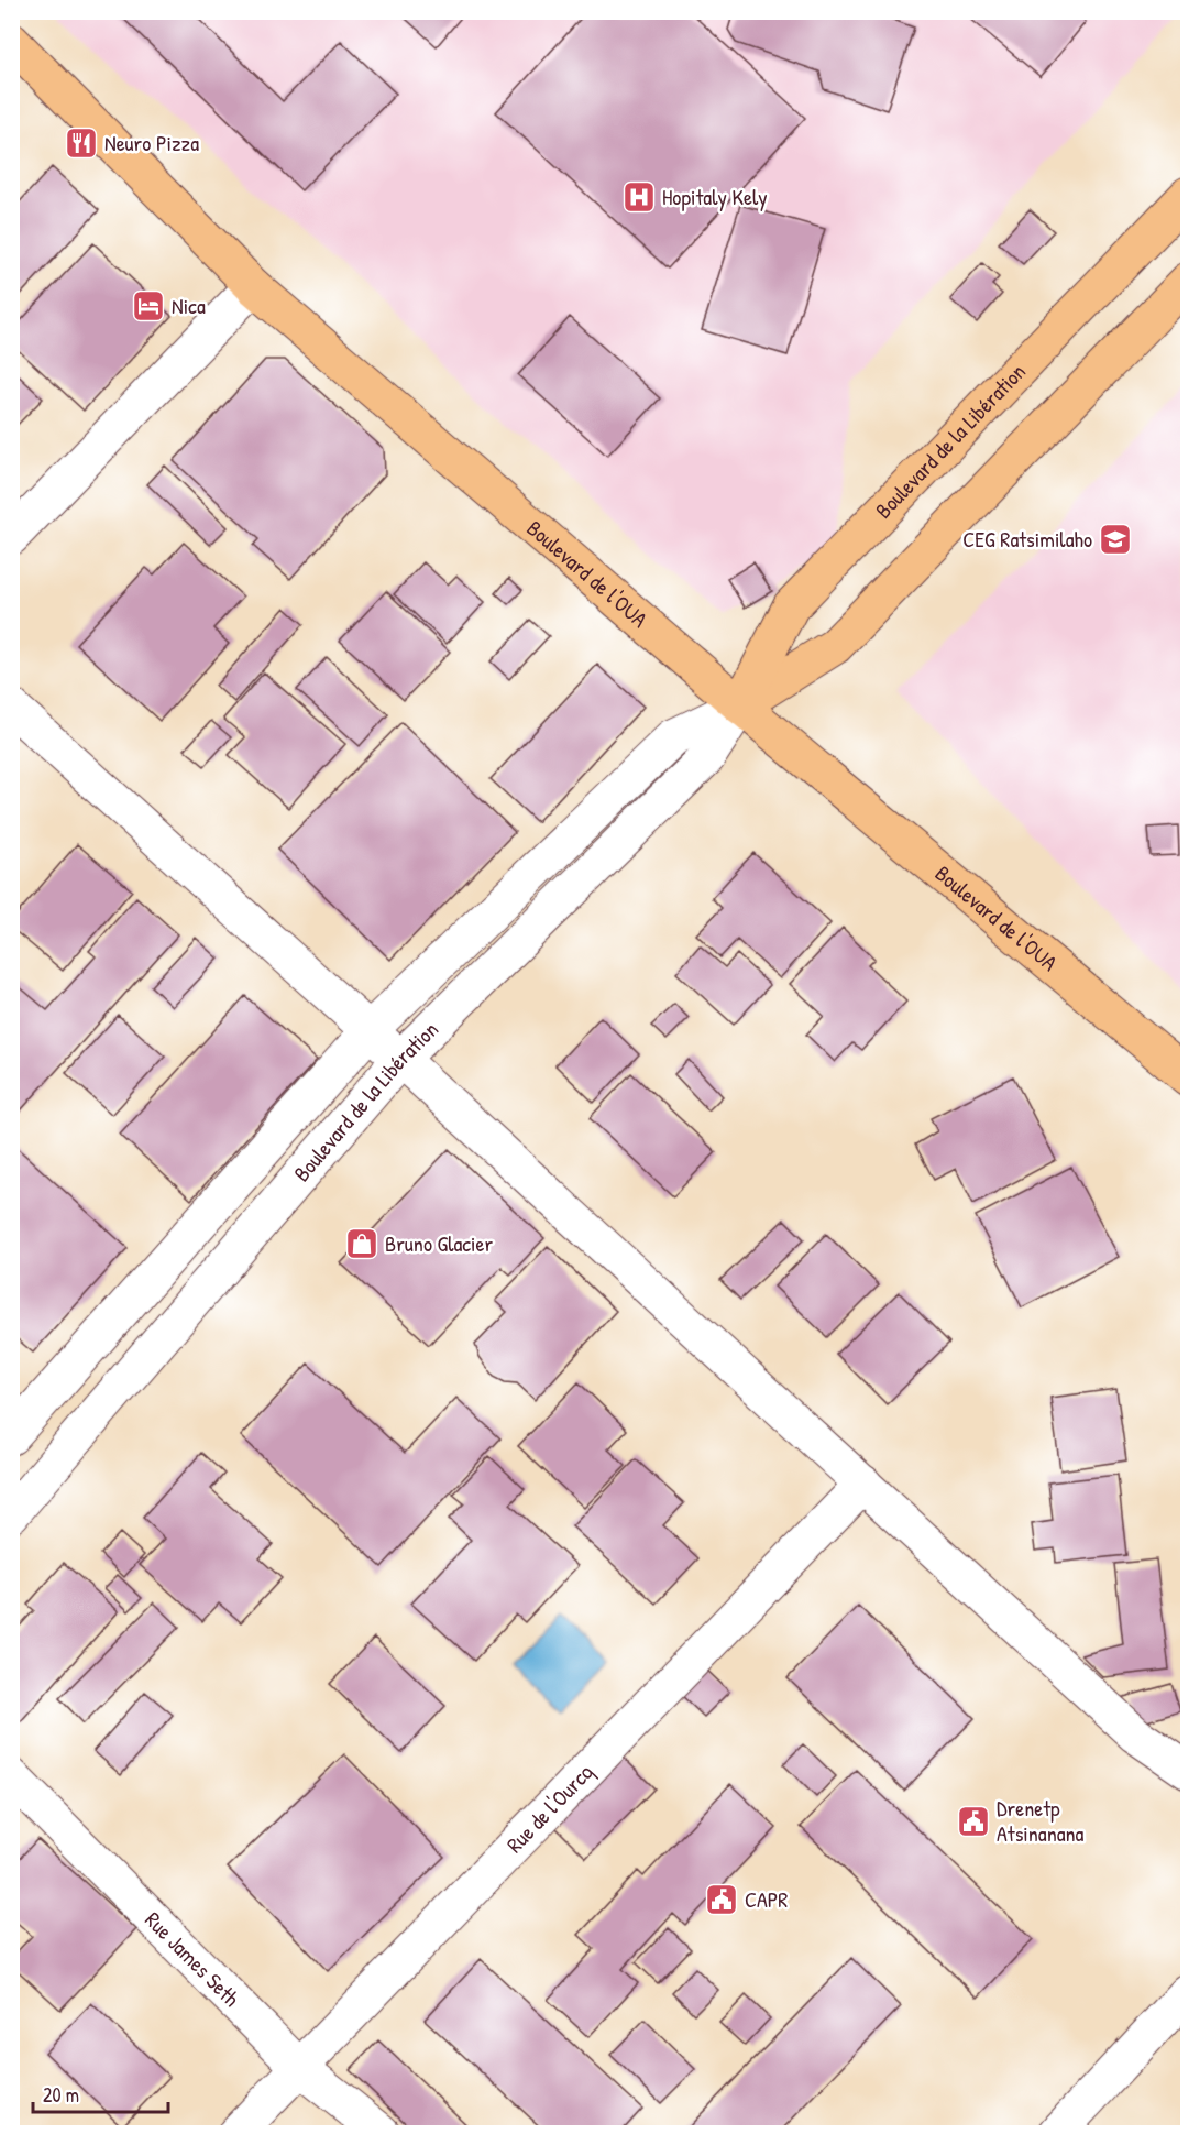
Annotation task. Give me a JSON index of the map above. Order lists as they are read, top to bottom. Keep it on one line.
{"streets":{"main road":["Boulevard de la Libération","Boulevard de l'OUA"],"street":["Rue de l'Ourcq","Rue James Seth"]},"crossings":[["Boulevard de la Libération","Boulevard de l'OUA"],["Rue de l'Ourcq","Rue James Seth"]],"places":{"restaurant":["Neuro Pizza"],"hospital":["Hopitaly Kely"],"hotel":["Nica"],"school or university":["CEG Ratsimilaho"],"shop":["Bruno Glacier"],"public building":["Drenetp Atsinanana","CAPR"]},"scale_bar":"20 m"}
